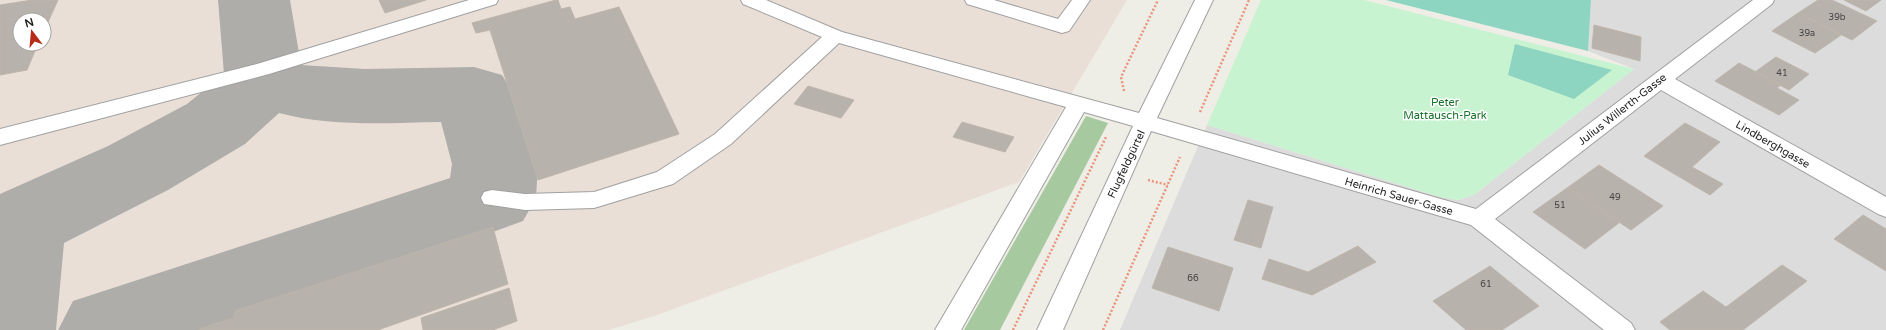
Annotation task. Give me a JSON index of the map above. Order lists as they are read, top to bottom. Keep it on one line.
{"streets":{"street":["Julius Willerth-Gasse","Lindberghgasse","Flugfeldgürtel","Heinrich Sauer-Gasse"]},"crossings":[["Julius Willerth-Gasse","Lindberghgasse"],["Julius Willerth-Gasse","Heinrich Sauer-Gasse"],["Flugfeldgürtel","Heinrich Sauer-Gasse"]],"parks":["Peter Mattausch-Park"],"house_numbers":["39b","39a","41","49","51","66","61"],"north":"top"}
